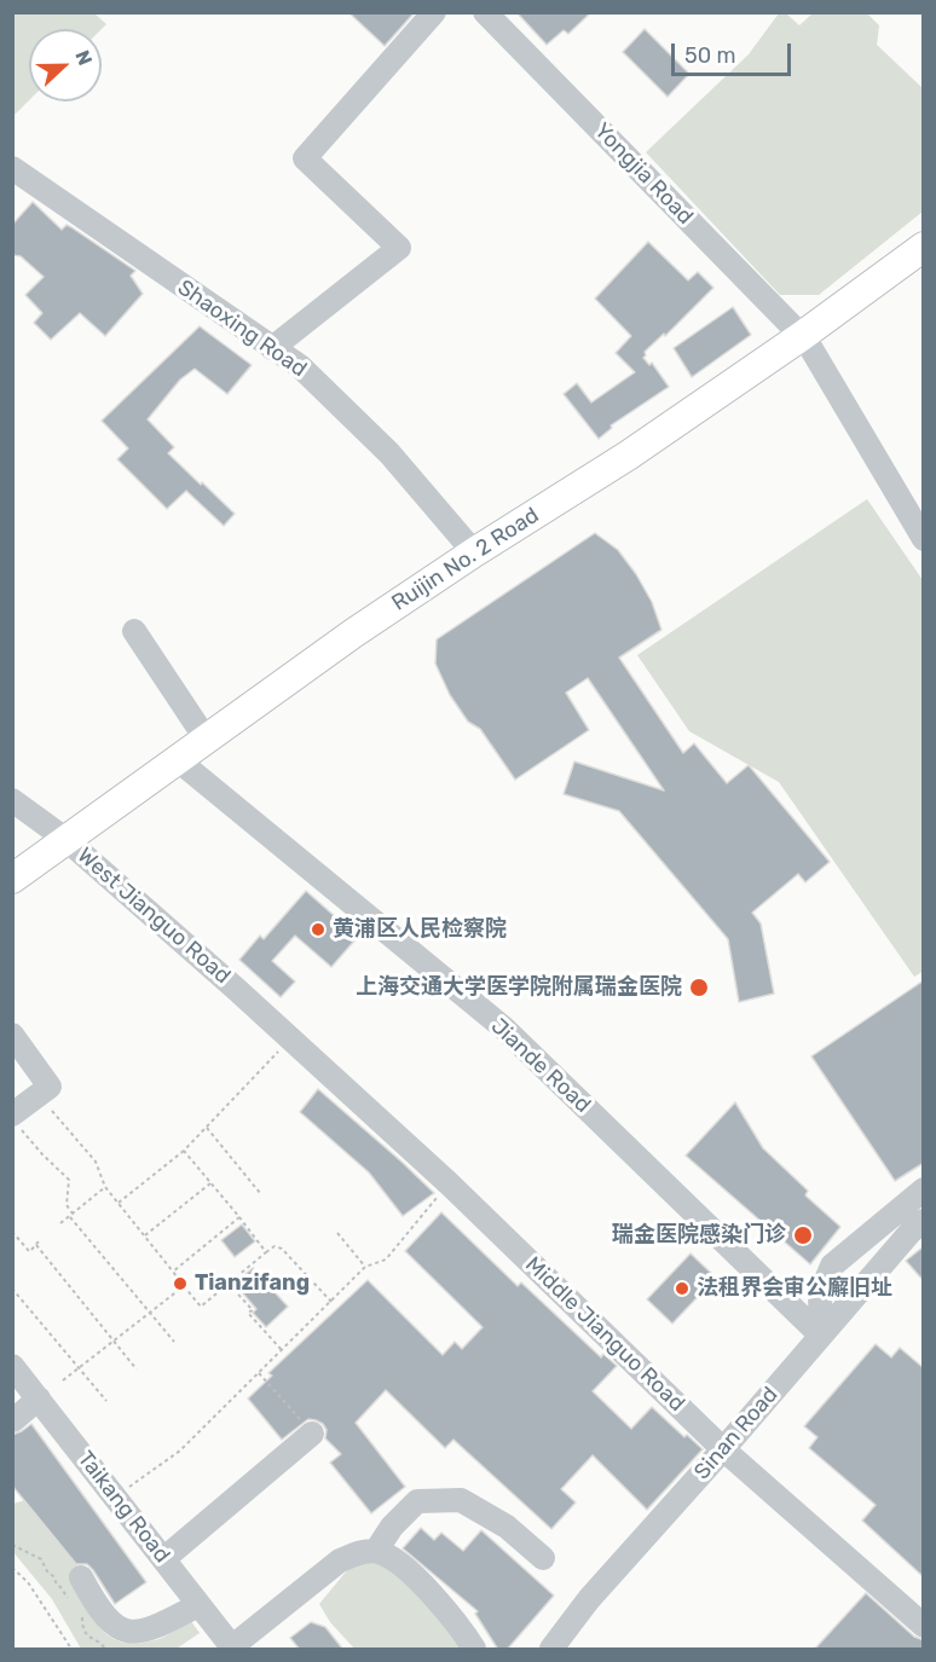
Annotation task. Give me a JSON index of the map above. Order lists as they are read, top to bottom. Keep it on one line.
{"streets":{"main road":["Ruijin No. 2 Road"],"street":["Yongjia Road","Shaoxing Road","West Jianguo Road","Jiande Road","Middle Jianguo Road","Sinan Road","Taikang Road"]},"crossings":[["Yongjia Road","Ruijin No. 2 Road"],["Shaoxing Road","Ruijin No. 2 Road"],["Ruijin No. 2 Road","West Jianguo Road"],["Ruijin No. 2 Road","Jiande Road"],["West Jianguo Road","Middle Jianguo Road"],["Jiande Road","Sinan Road"],["Middle Jianguo Road","Sinan Road"]],"places":["黄浦区人民检察院","上海交通大学医学院附属瑞金医院","瑞金医院感染门诊","Tianzifang","法租界会审公廨旧址"],"scale_bar":"50 m","north":"right"}
